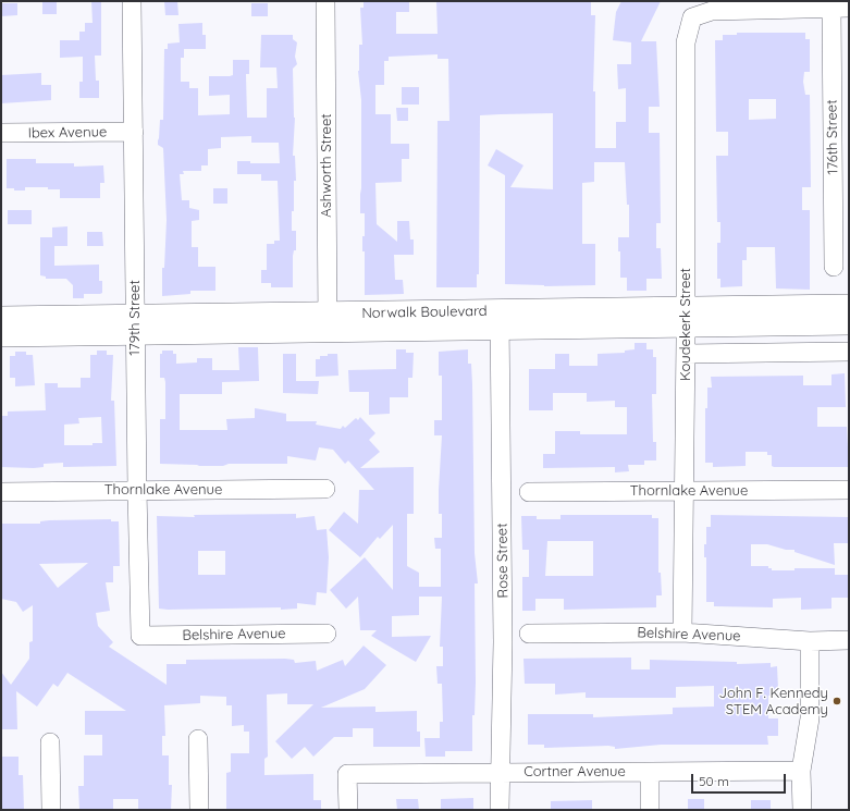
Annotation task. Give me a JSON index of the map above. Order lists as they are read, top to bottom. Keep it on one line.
{"streets":{"main road":["Norwalk Boulevard"],"street":["Ibex Avenue","176th Street","Ashworth Street","179th Street","Koudekerk Street","Thornlake Avenue","Rose Street","Belshire Avenue","Cortner Avenue"]},"crossings":[["Ibex Avenue","179th Street"],["176th Street","Koudekerk Street"],["Ashworth Street","Norwalk Boulevard"],["Norwalk Boulevard","179th Street"],["Norwalk Boulevard","Koudekerk Street"],["Norwalk Boulevard","Rose Street"],["179th Street","Thornlake Avenue"],["179th Street","Belshire Avenue"],["Koudekerk Street","Thornlake Avenue"],["Koudekerk Street","Belshire Avenue"],["Rose Street","Cortner Avenue"]],"places":["John F. Kennedy STEM Academy"],"scale_bar":"50 m"}
